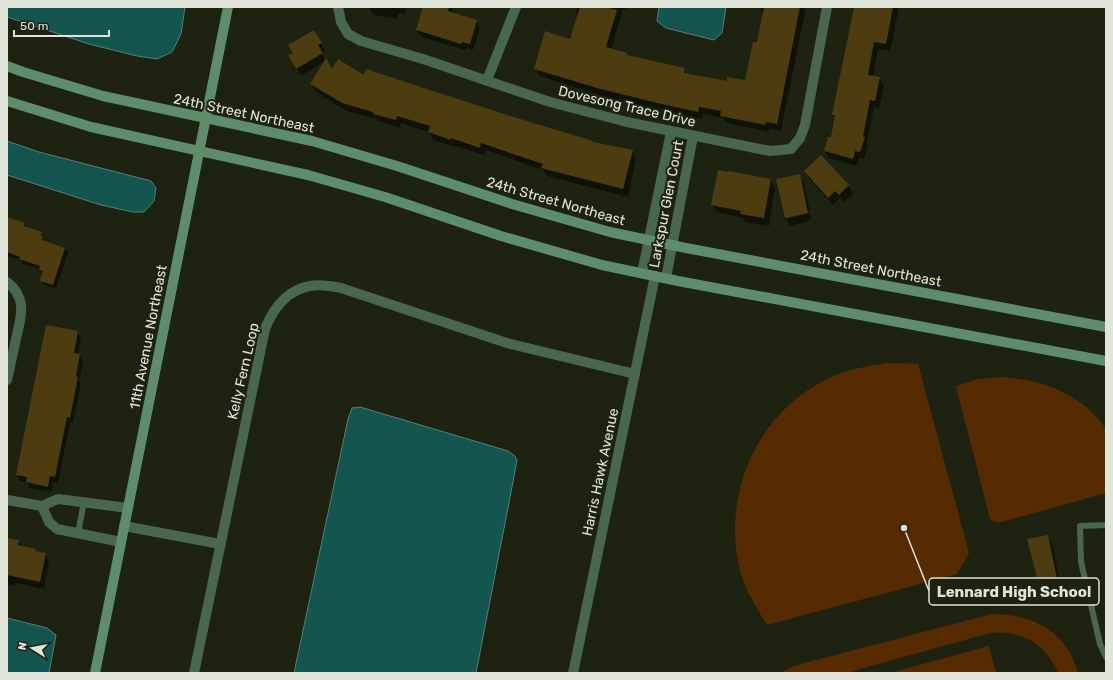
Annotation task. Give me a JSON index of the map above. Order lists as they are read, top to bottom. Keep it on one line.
{"streets":{"street":["Dovesong Trace Drive","24th Street Northeast","Larkspur Glen Court","11th Avenue Northeast","Kelly Fern Loop","Harris Hawk Avenue"]},"crossings":[["Dovesong Trace Drive","Larkspur Glen Court"],["24th Street Northeast","Larkspur Glen Court"],["24th Street Northeast","11th Avenue Northeast"],["Kelly Fern Loop","Harris Hawk Avenue"]],"places":["Lennard High School"],"scale_bar":"50 m","north":"left"}
